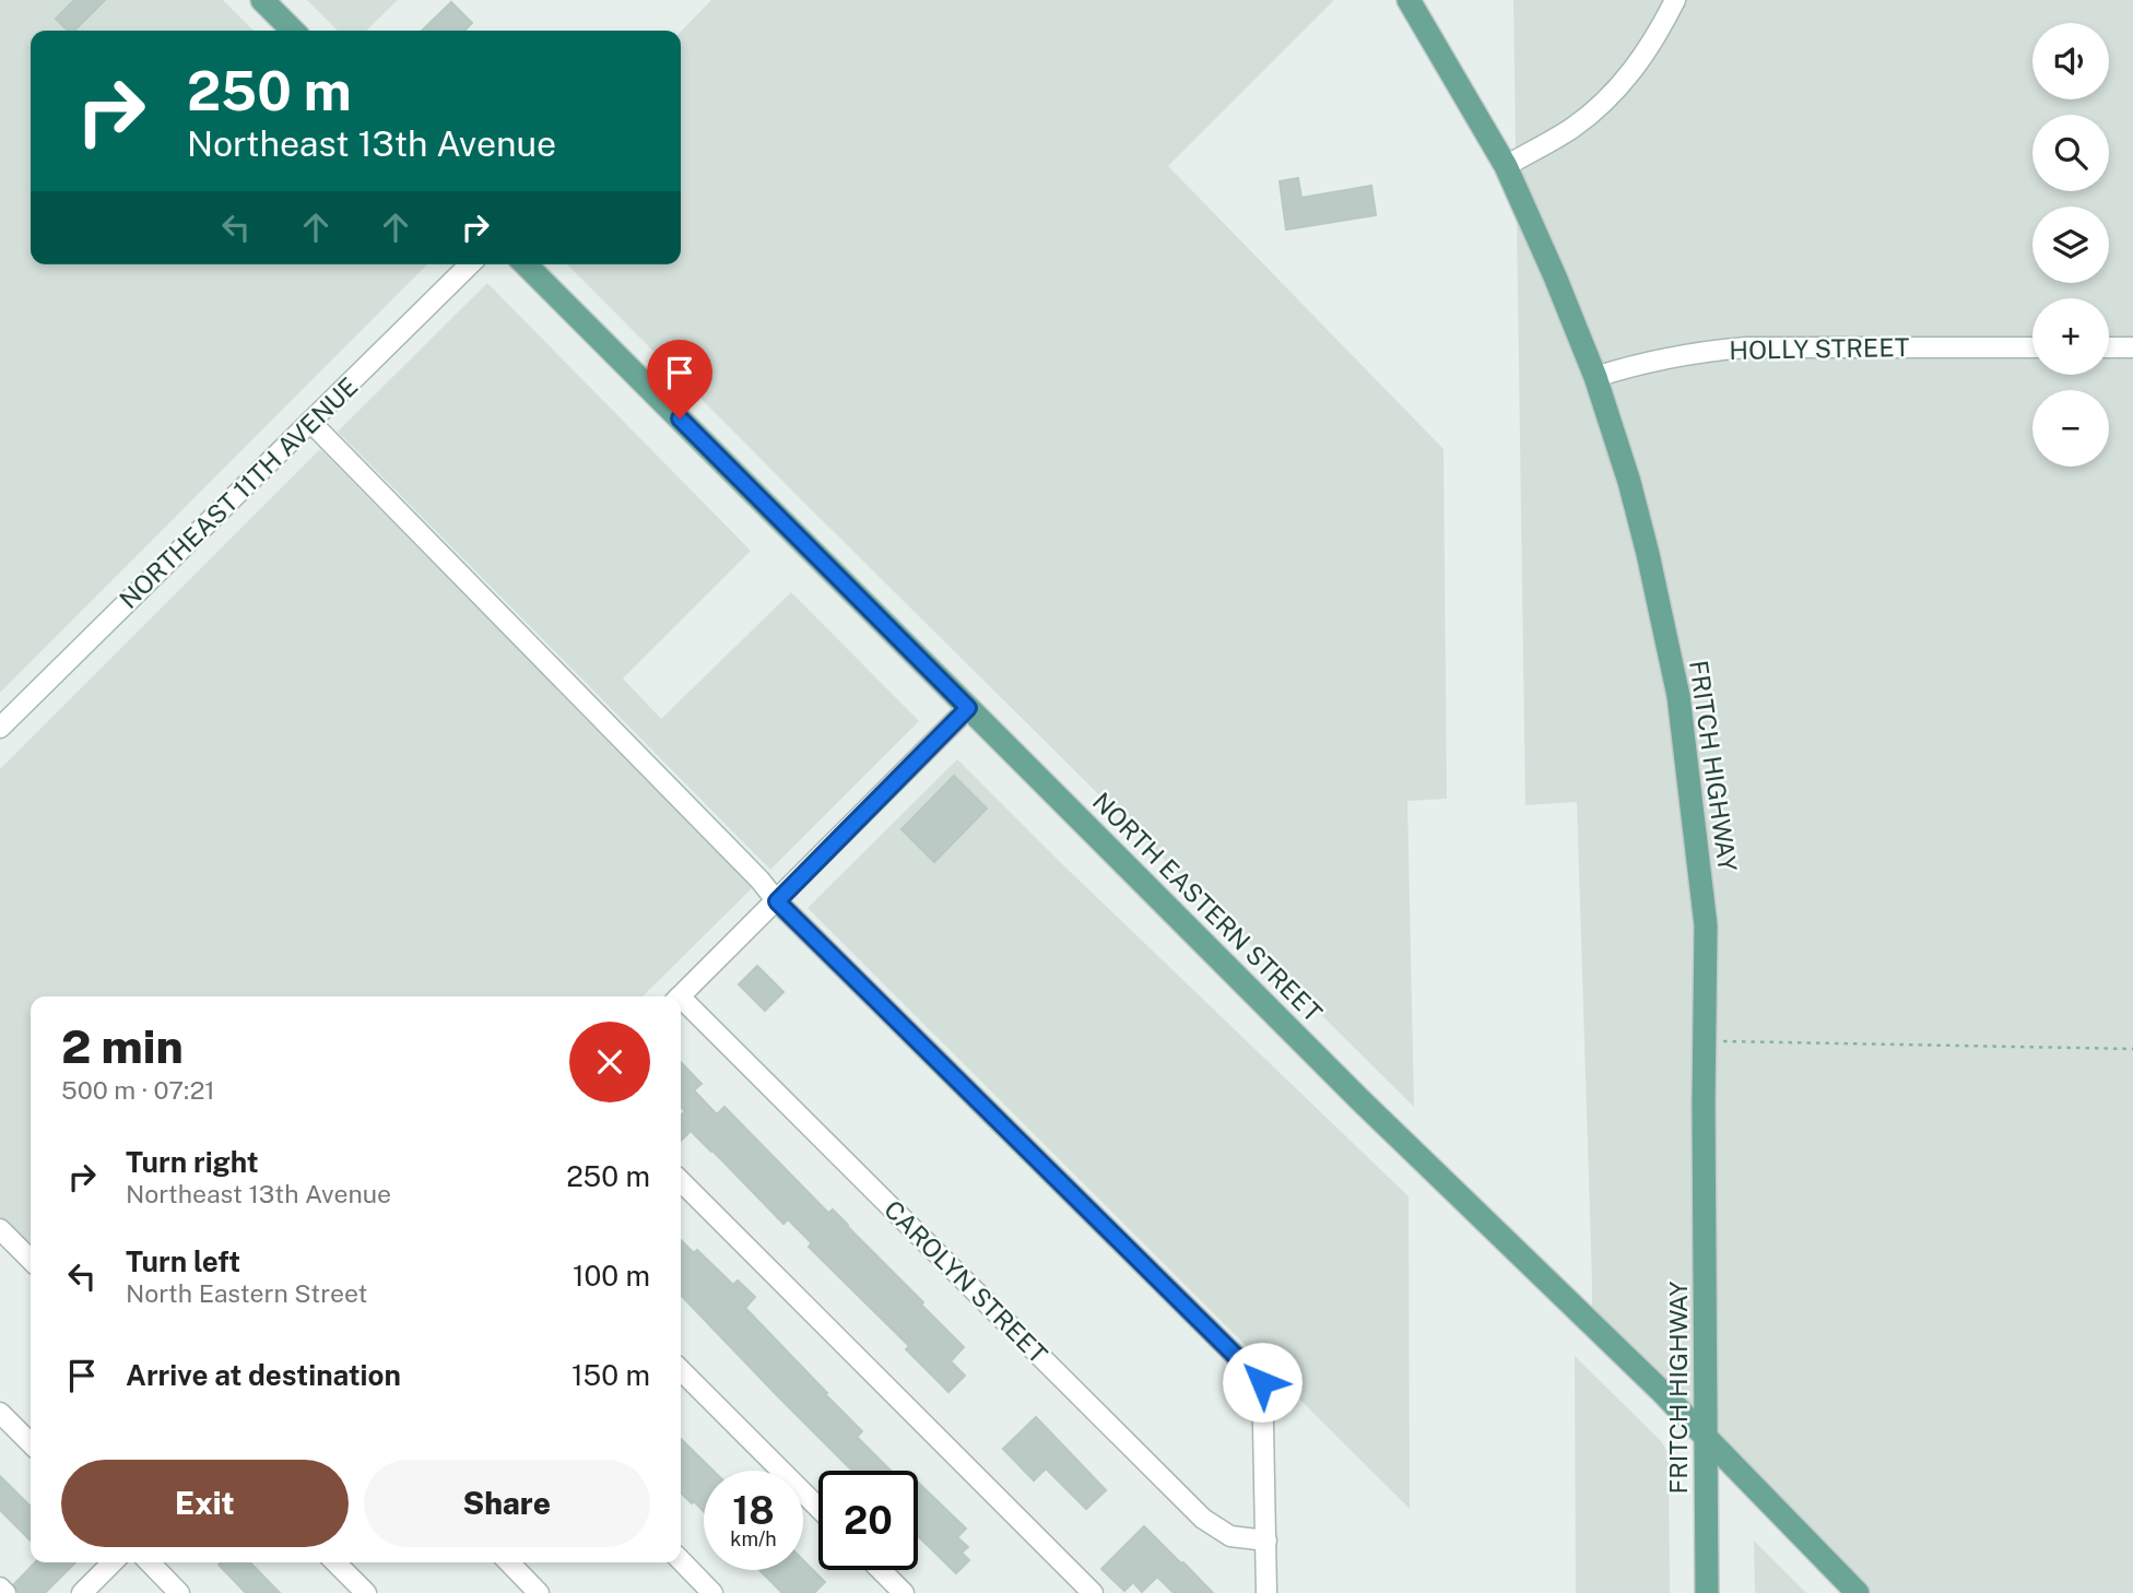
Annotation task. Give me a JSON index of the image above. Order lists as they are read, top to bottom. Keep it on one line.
{"streets":{"main road":["FRITCH HIGHWAY","NORTH EASTERN STREET"],"street":["HOLLY STREET","NORTHEAST 11TH AVENUE","CAROLYN STREET"]},"crossings":[["HOLLY STREET","FRITCH HIGHWAY"],["FRITCH HIGHWAY","NORTH EASTERN STREET"]],"page":{"map_buttons":["+","−"],"turn":["250 m","Northeast 13th Avenue"],"heading":["2 min","500 m · 07:21"],"list":[{"name":"Turn right","note":"Northeast 13th Avenue","value":"250 m"},{"name":"Turn left","note":"North Eastern Street","value":"100 m"},{"name":"Arrive at destination","value":"150 m"}],"buttons":["Exit","Share"],"speed":"18 km/h","limit":"20"}}
